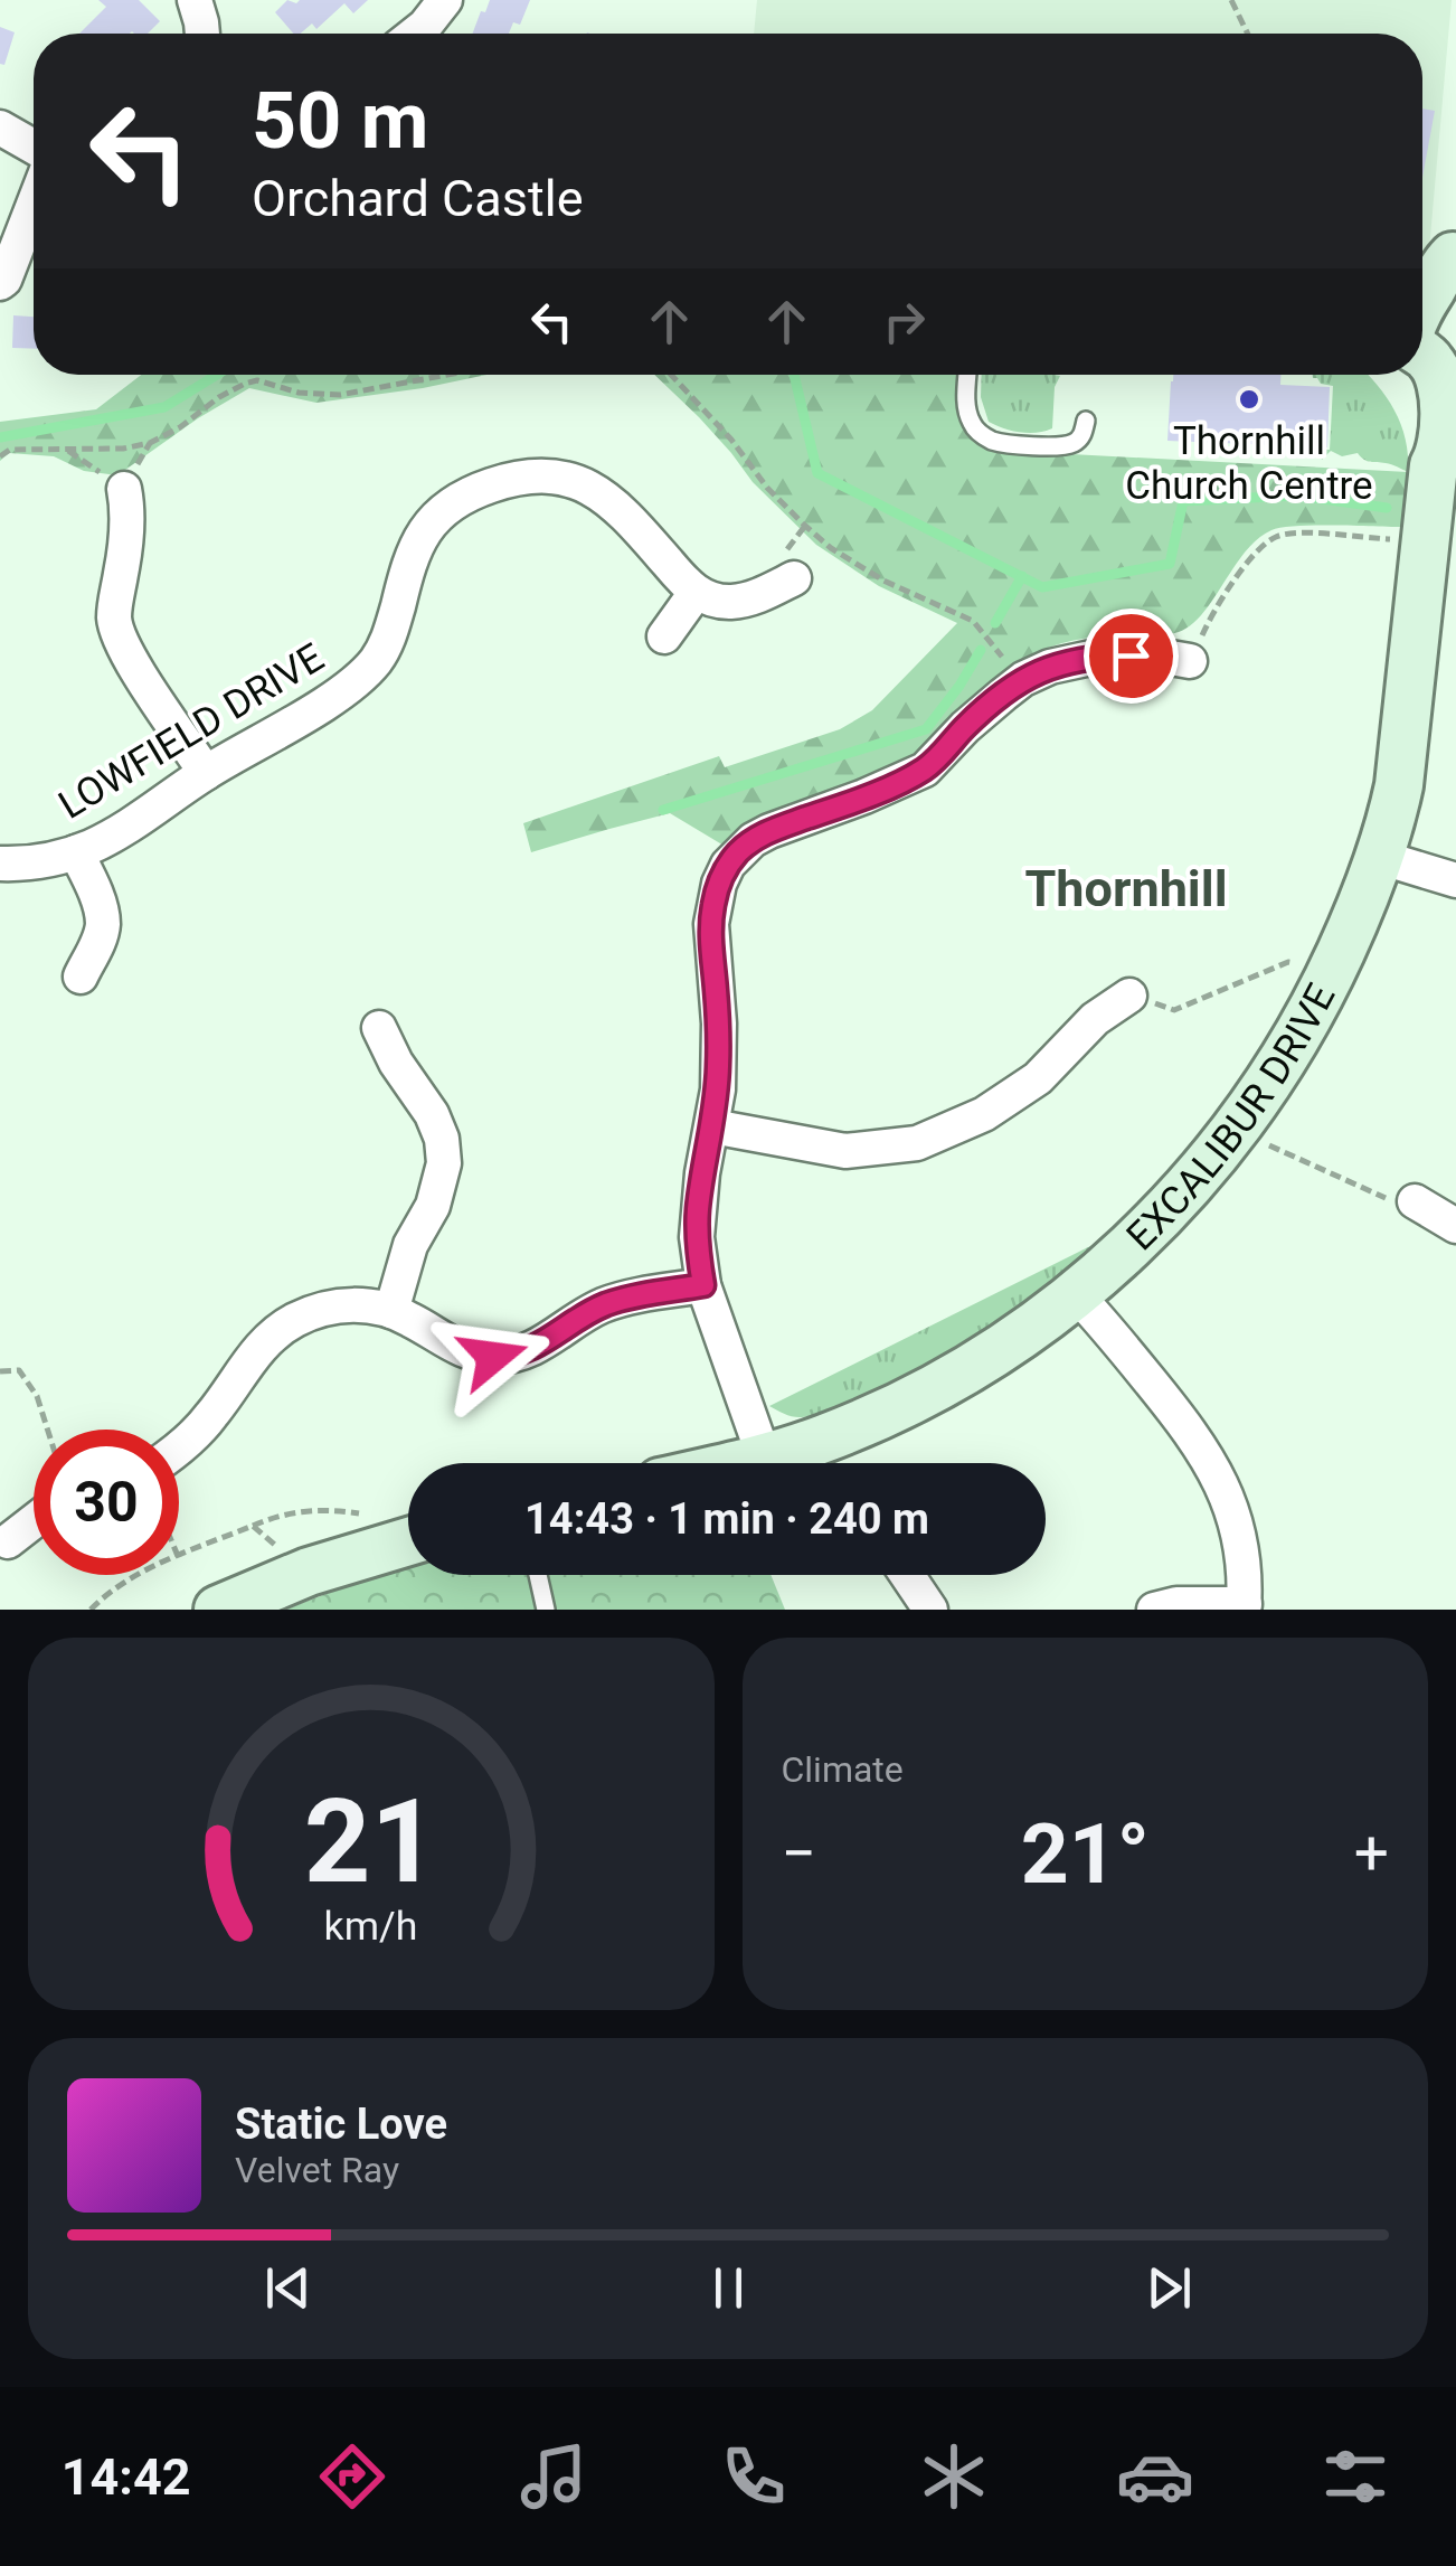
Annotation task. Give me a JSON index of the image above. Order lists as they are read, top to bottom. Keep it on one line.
{"streets":{"street":["LOWFIELD DRIVE","EXCALIBUR DRIVE"]},"districts":["Thornhill"],"places":["Thornhill Church Centre"],"page":{"turn":["50 m","Orchard Castle"],"limit":"30","trip":"14:43 · 1 min · 240 m","tile":"Climate","heat":["−","21°","+"],"song":["Static Love","Velvet Ray"],"tabs":"14:42","gauge":["21","km/h"]}}
